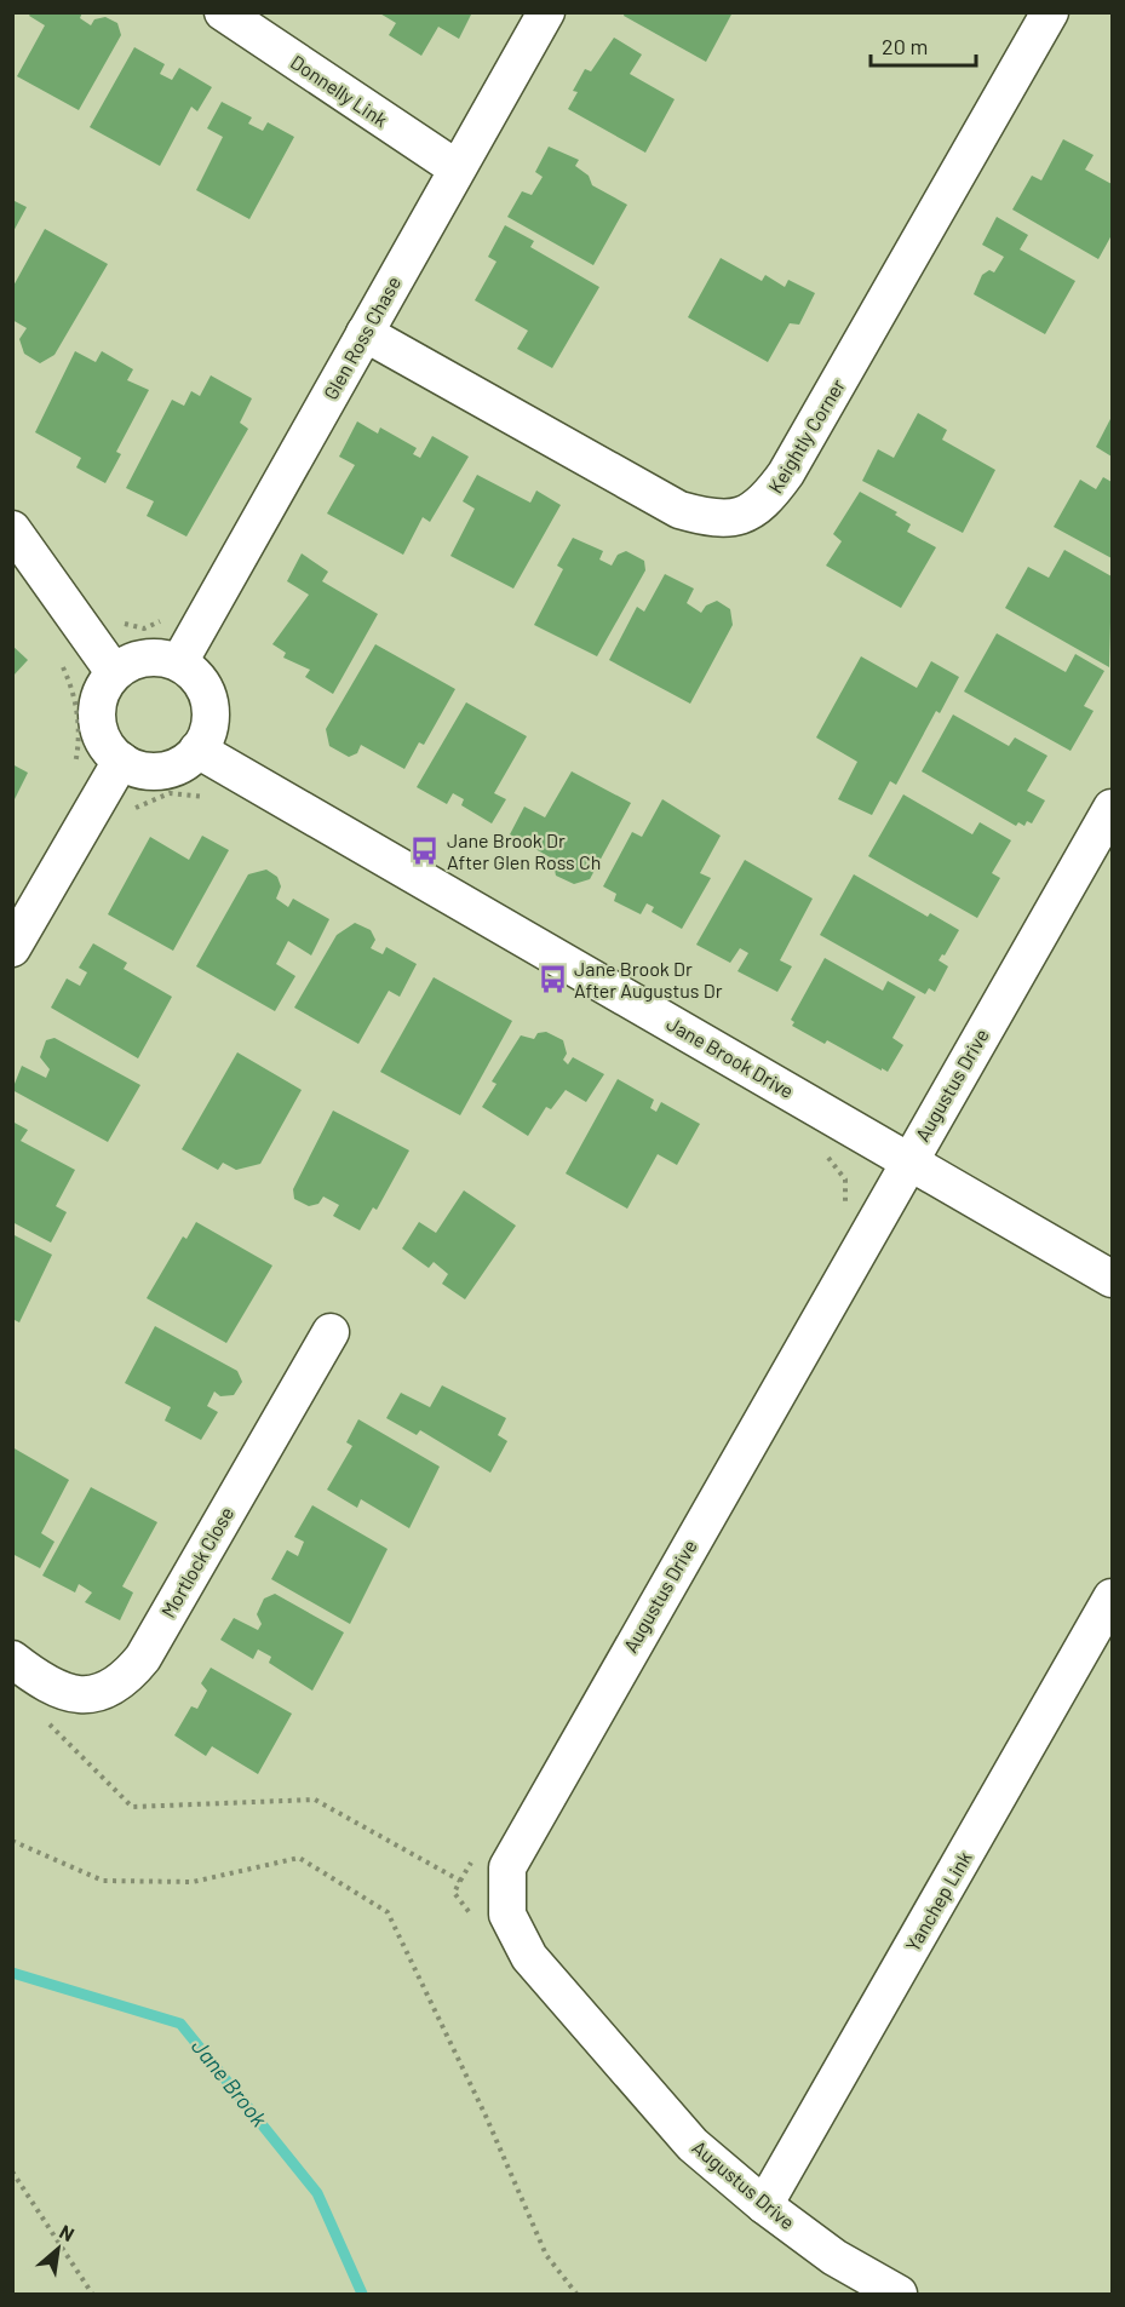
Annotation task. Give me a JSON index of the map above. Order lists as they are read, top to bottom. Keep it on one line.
{"streets":{"street":["Donnelly Link","Glen Ross Chase","Keightly Corner","Jane Brook Drive","Augustus Drive","Mortlock Close","Yanchep Link"]},"crossings":[["Donnelly Link","Glen Ross Chase"],["Glen Ross Chase","Keightly Corner"],["Glen Ross Chase","Jane Brook Drive"],["Jane Brook Drive","Augustus Drive"],["Augustus Drive","Yanchep Link"]],"water":["Jane Brook"],"places":{"bus stop":["Jane Brook Dr After Glen Ross Ch","Jane Brook Dr After Augustus Dr"]},"scale_bar":"20 m","north":"top right"}
